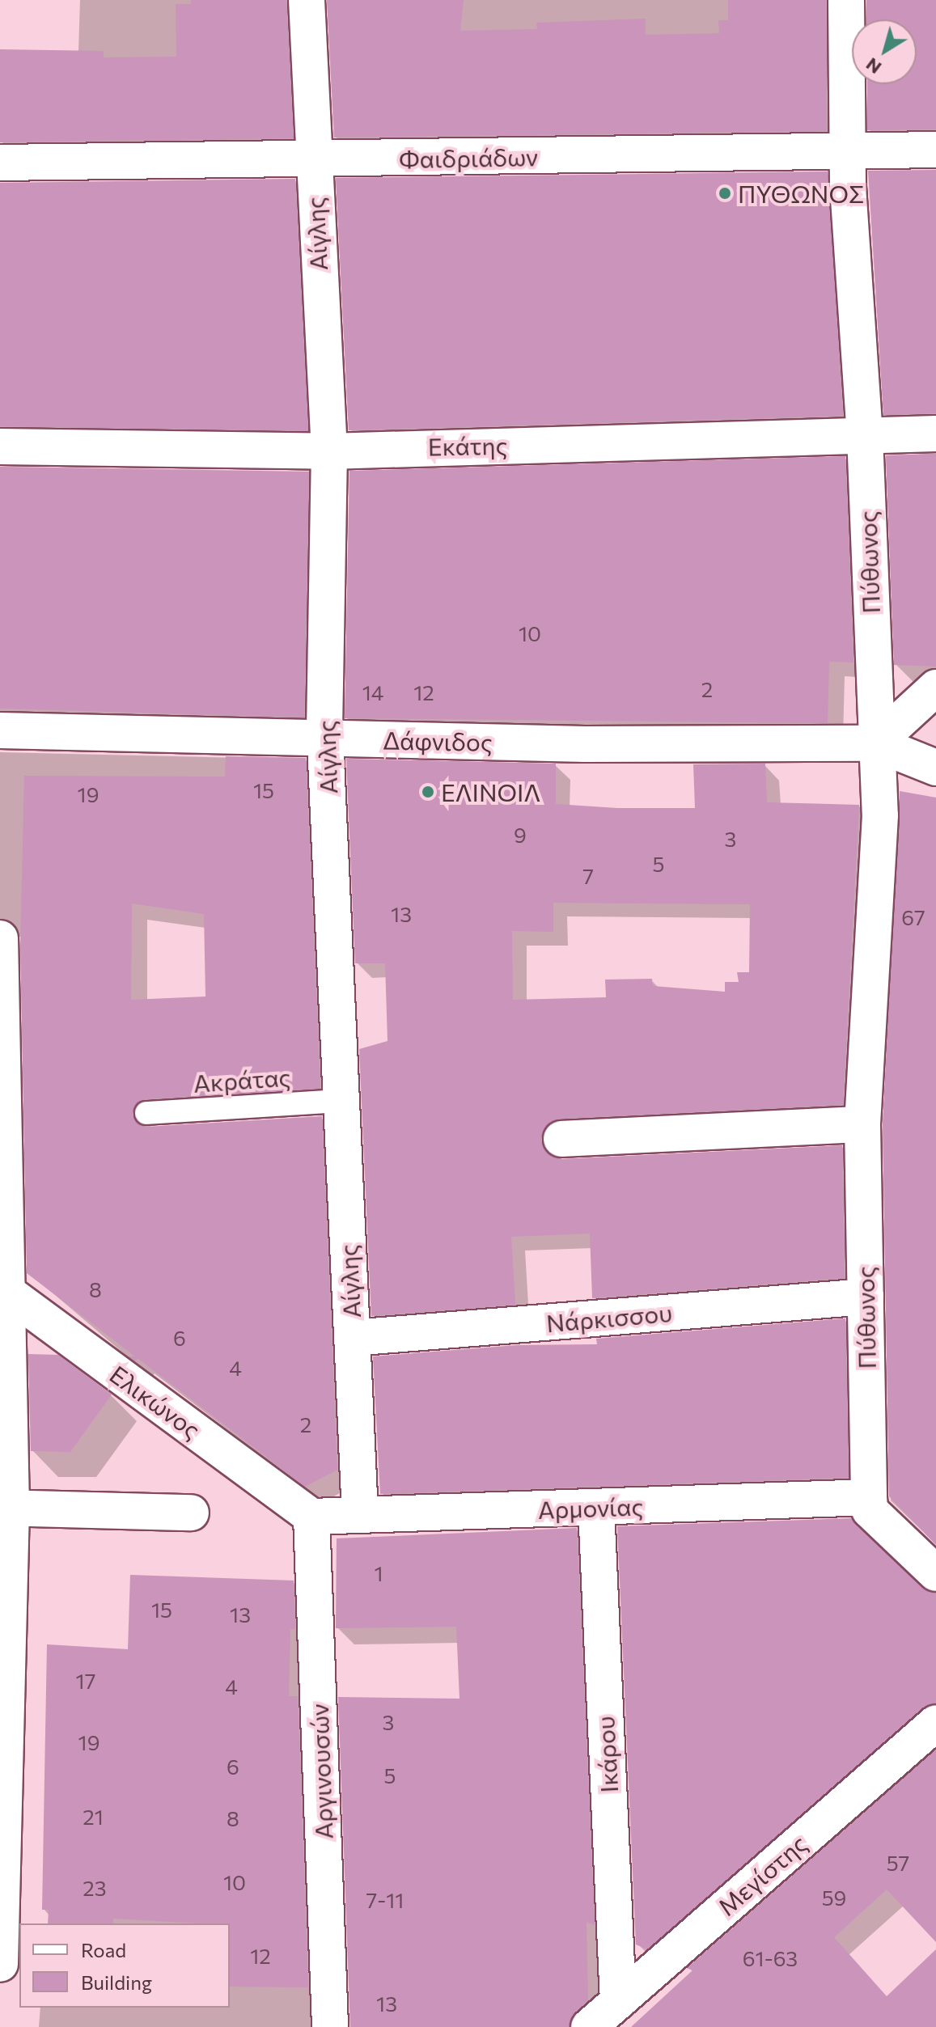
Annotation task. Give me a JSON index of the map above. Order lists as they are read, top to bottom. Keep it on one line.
{"streets":{"street":["Φαιδριάδων","Αίγλης","Εκάτης","Πύθωνος","Δάφνιδος","Νάρκισσου","Ελικώνος","Αρμονίας","Ικάρου","Αργινουσών","Μεγίστης"],"lane":["Ακράτας"]},"crossings":[["Φαιδριάδων","Αίγλης"],["Φαιδριάδων","Πύθωνος"],["Αίγλης","Εκάτης"],["Αίγλης","Δάφνιδος"],["Αίγλης","Ακράτας"],["Αίγλης","Νάρκισσου"],["Αίγλης","Αρμονίας"],["Εκάτης","Πύθωνος"],["Πύθωνος","Δάφνιδος"],["Πύθωνος","Νάρκισσου"],["Πύθωνος","Αρμονίας"],["Ελικώνος","Αρμονίας"],["Ελικώνος","Αργινουσών"],["Αρμονίας","Ικάρου"],["Αρμονίας","Αργινουσών"],["Ικάρου","Μεγίστης"]],"places":["ΠΥΘΩΝΟΣ","ΕΛΙΝΟΙΛ"],"house_numbers":["10","2","14","12","15","19","9","3","5","7","13","67","8","6","4","2","1","15","13","17","4","3","19","6","5","21","8","57","10","23","59","7-11","12","61-63","13"],"legend":["Road","Building"],"north":"bottom left"}
